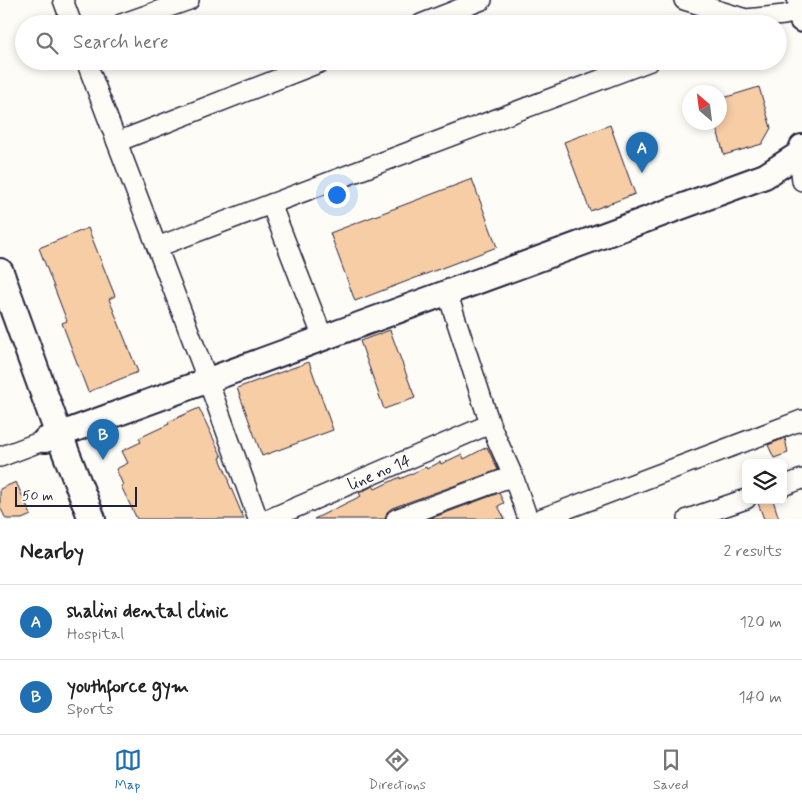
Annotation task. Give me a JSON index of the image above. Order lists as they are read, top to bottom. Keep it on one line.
{"streets":{"street":["line no 14"]},"scale_bar":"50 m","north":"top left","page":{"search":"Search here","pins":["A","B"],"scale":"50 m","heading":["Nearby","2 results"],"list":[{"mark":"A","name":"shalini dental clinic","note":"Hospital","value":"120 m"},{"mark":"B","name":"youthforce gym","note":"Sports","value":"140 m"}],"nav":["Map","Directions","Saved"]}}
